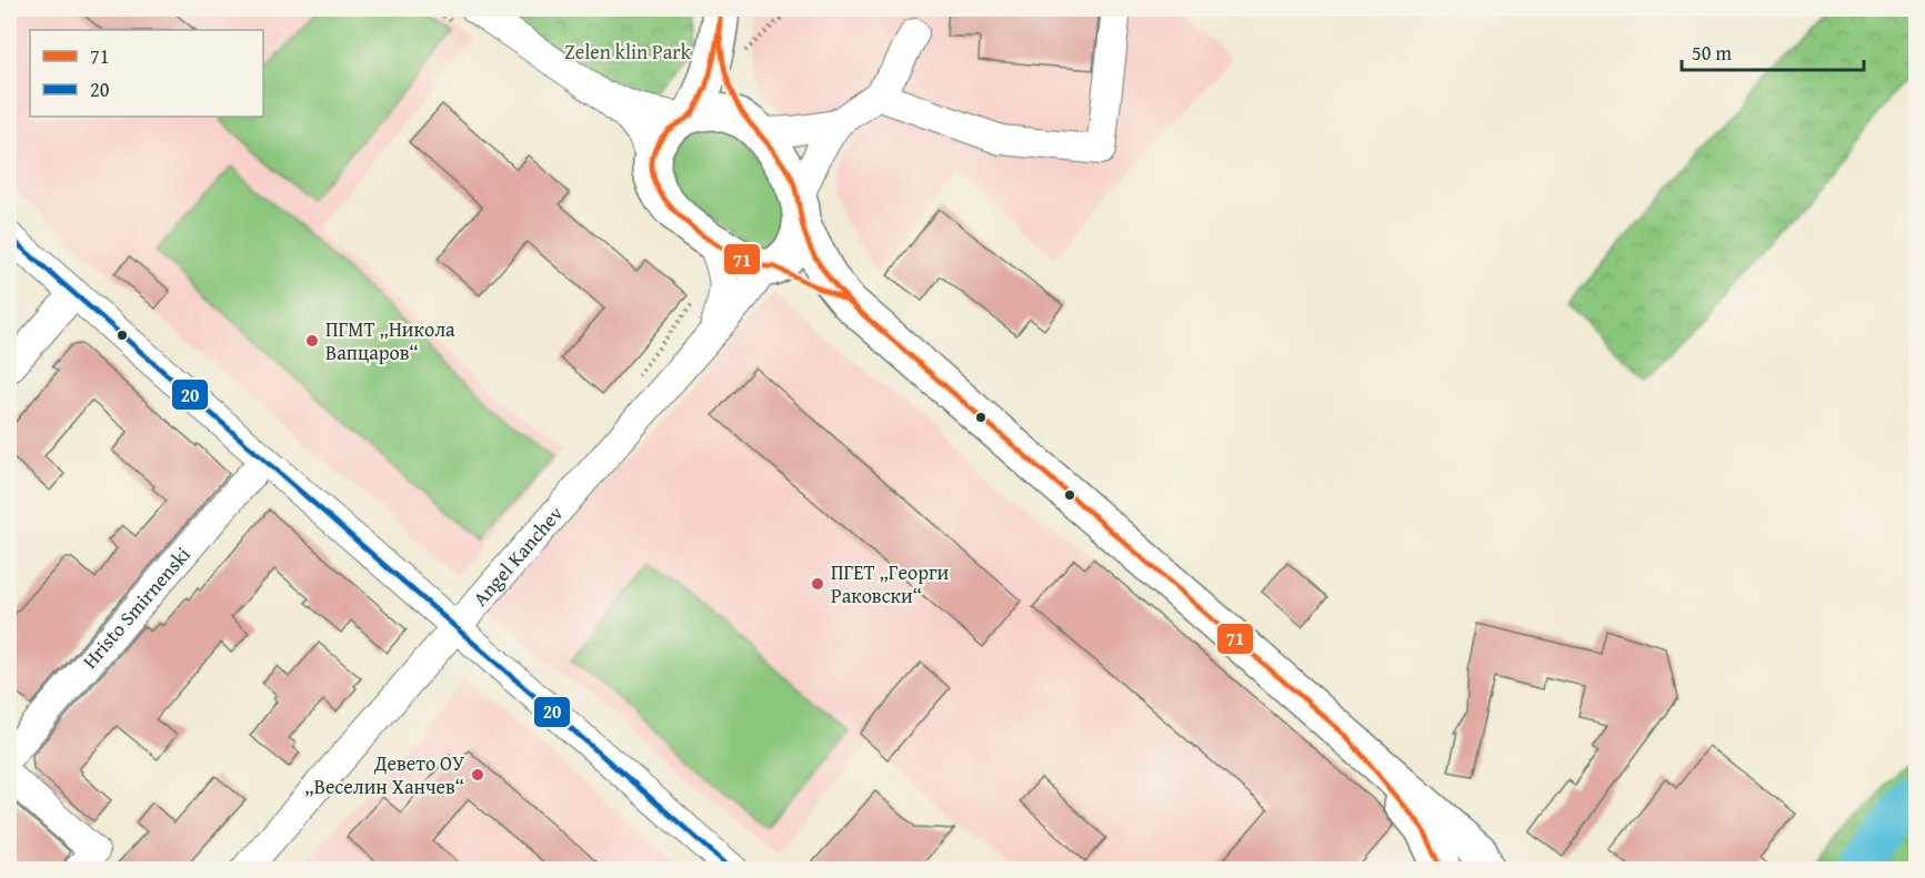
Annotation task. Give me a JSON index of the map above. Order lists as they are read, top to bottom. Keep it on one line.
{"streets":{"street":["Angel Kanchev","Hristo Smirnenski"]},"parks":["Zelen klin Park"],"places":["ПГМТ „Никола Вапцаров“","ПГЕТ „Георги Раковски“","Девето ОУ „Веселин Ханчев“"],"lines":["transit line 71","transit line 20"],"legend":["71","20"],"scale_bar":"50 m"}
